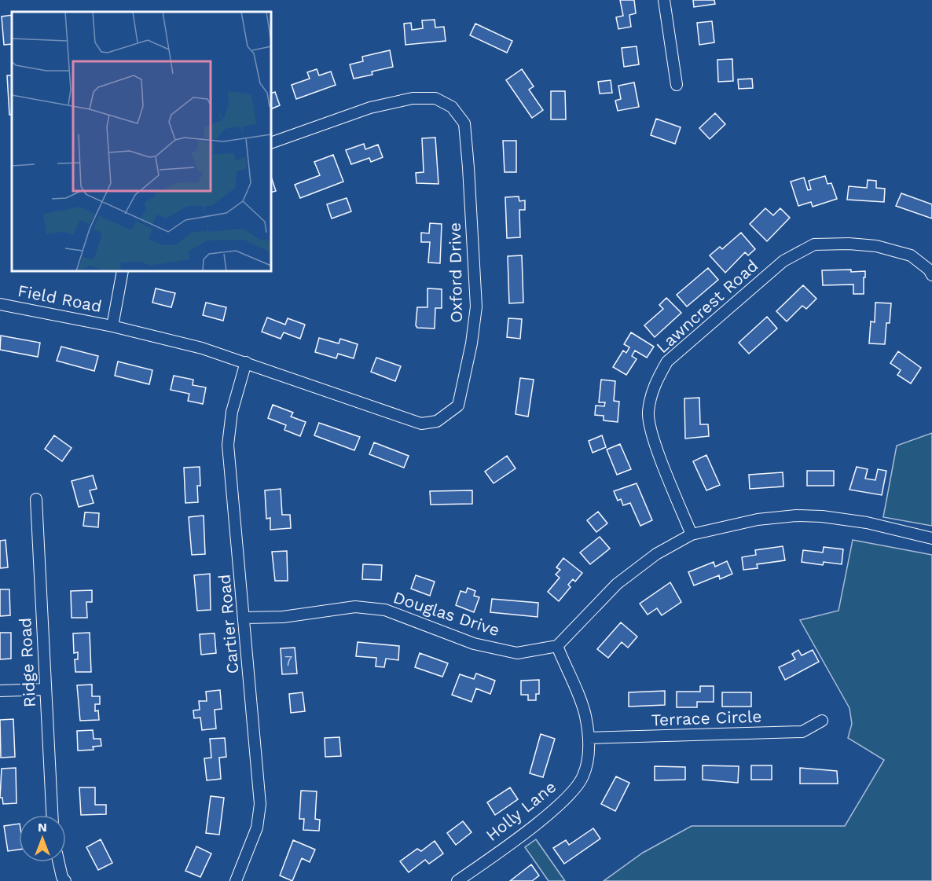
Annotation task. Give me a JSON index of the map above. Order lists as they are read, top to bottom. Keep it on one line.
{"streets":{"street":["Oxford Drive","Field Road","Lawncrest Road","Douglas Drive","Cartier Road","Ridge Road","Terrace Circle","Holly Lane"]},"crossings":[["Oxford Drive","Field Road"],["Oxford Drive","Cartier Road"],["Douglas Drive","Cartier Road"],["Douglas Drive","Holly Lane"],["Terrace Circle","Holly Lane"]],"house_numbers":["7"],"north":"top"}
